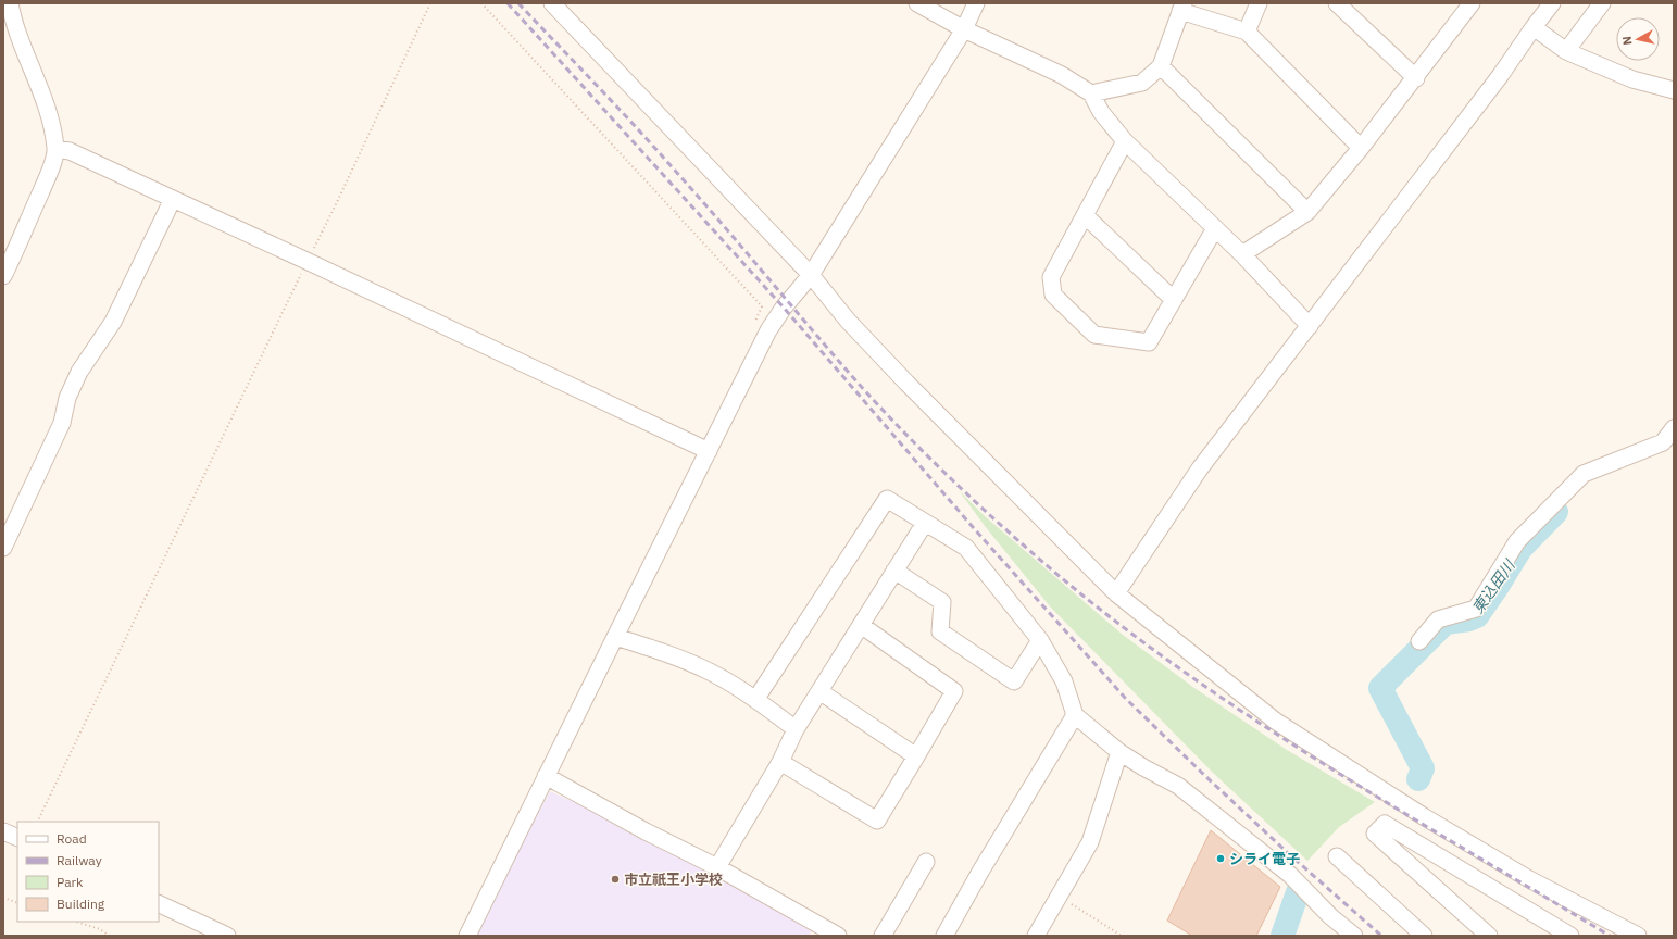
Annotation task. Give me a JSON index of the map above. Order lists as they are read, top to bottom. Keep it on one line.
{"water":["東込田川"],"places":["シライ電子","市立祇王小学校"],"legend":["Road","Railway","Park","Building"],"north":"left"}
